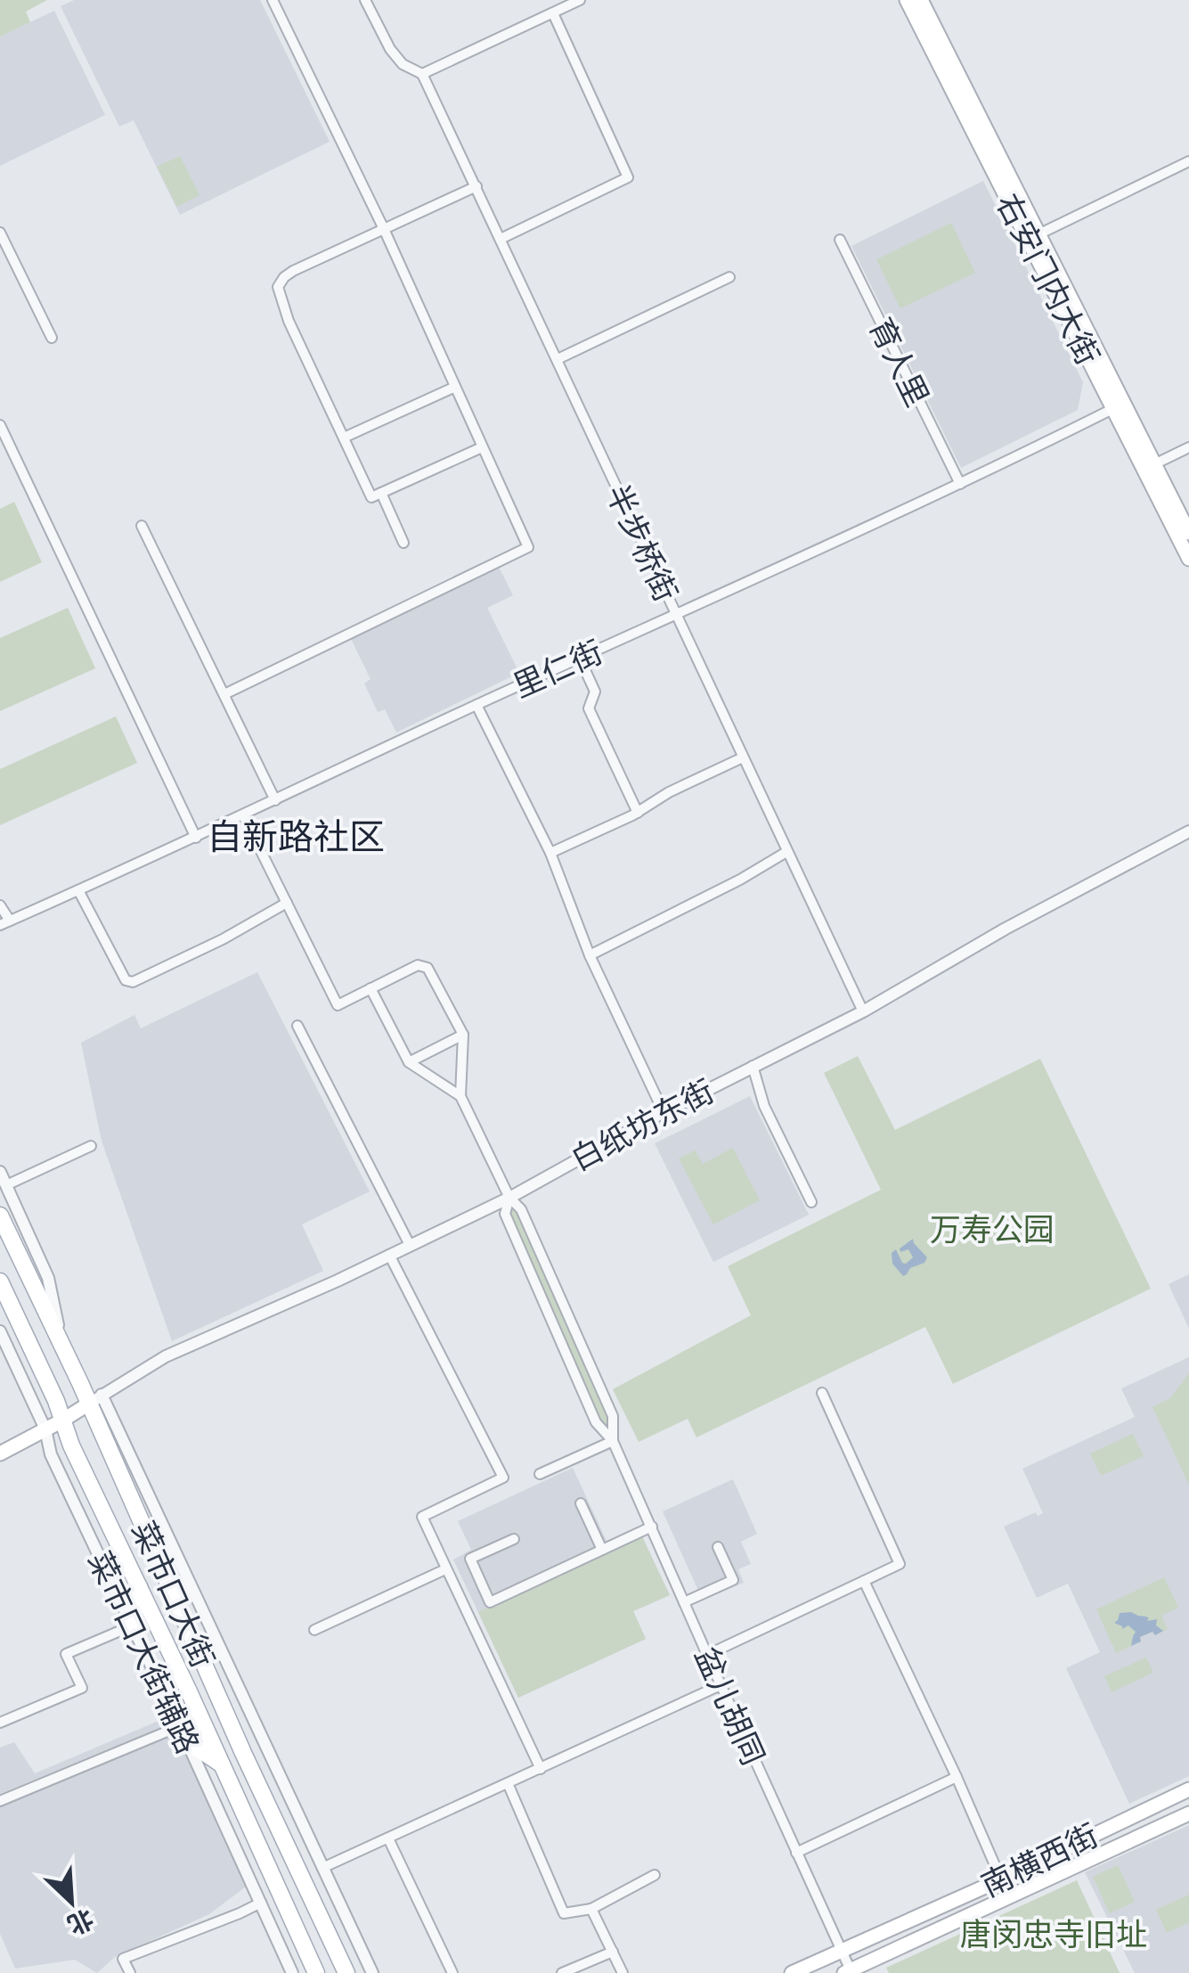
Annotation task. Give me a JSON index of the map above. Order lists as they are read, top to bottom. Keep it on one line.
{"streets":{"main road":["右安门内大街","菜市口大街","南横西街"],"street":["育人里","半步桥街","里仁街","白纸坊东街","菜市口大街辅路","盆儿胡同"]},"crossings":[["右安门内大街","里仁街"],["育人里","里仁街"],["半步桥街","里仁街"],["半步桥街","白纸坊东街"],["白纸坊东街","菜市口大街"],["白纸坊东街","盆儿胡同"],["盆儿胡同","南横西街"]],"districts":["自新路社区"],"parks":["万寿公园","唐闵忠寺旧址"],"north":"bottom right"}
